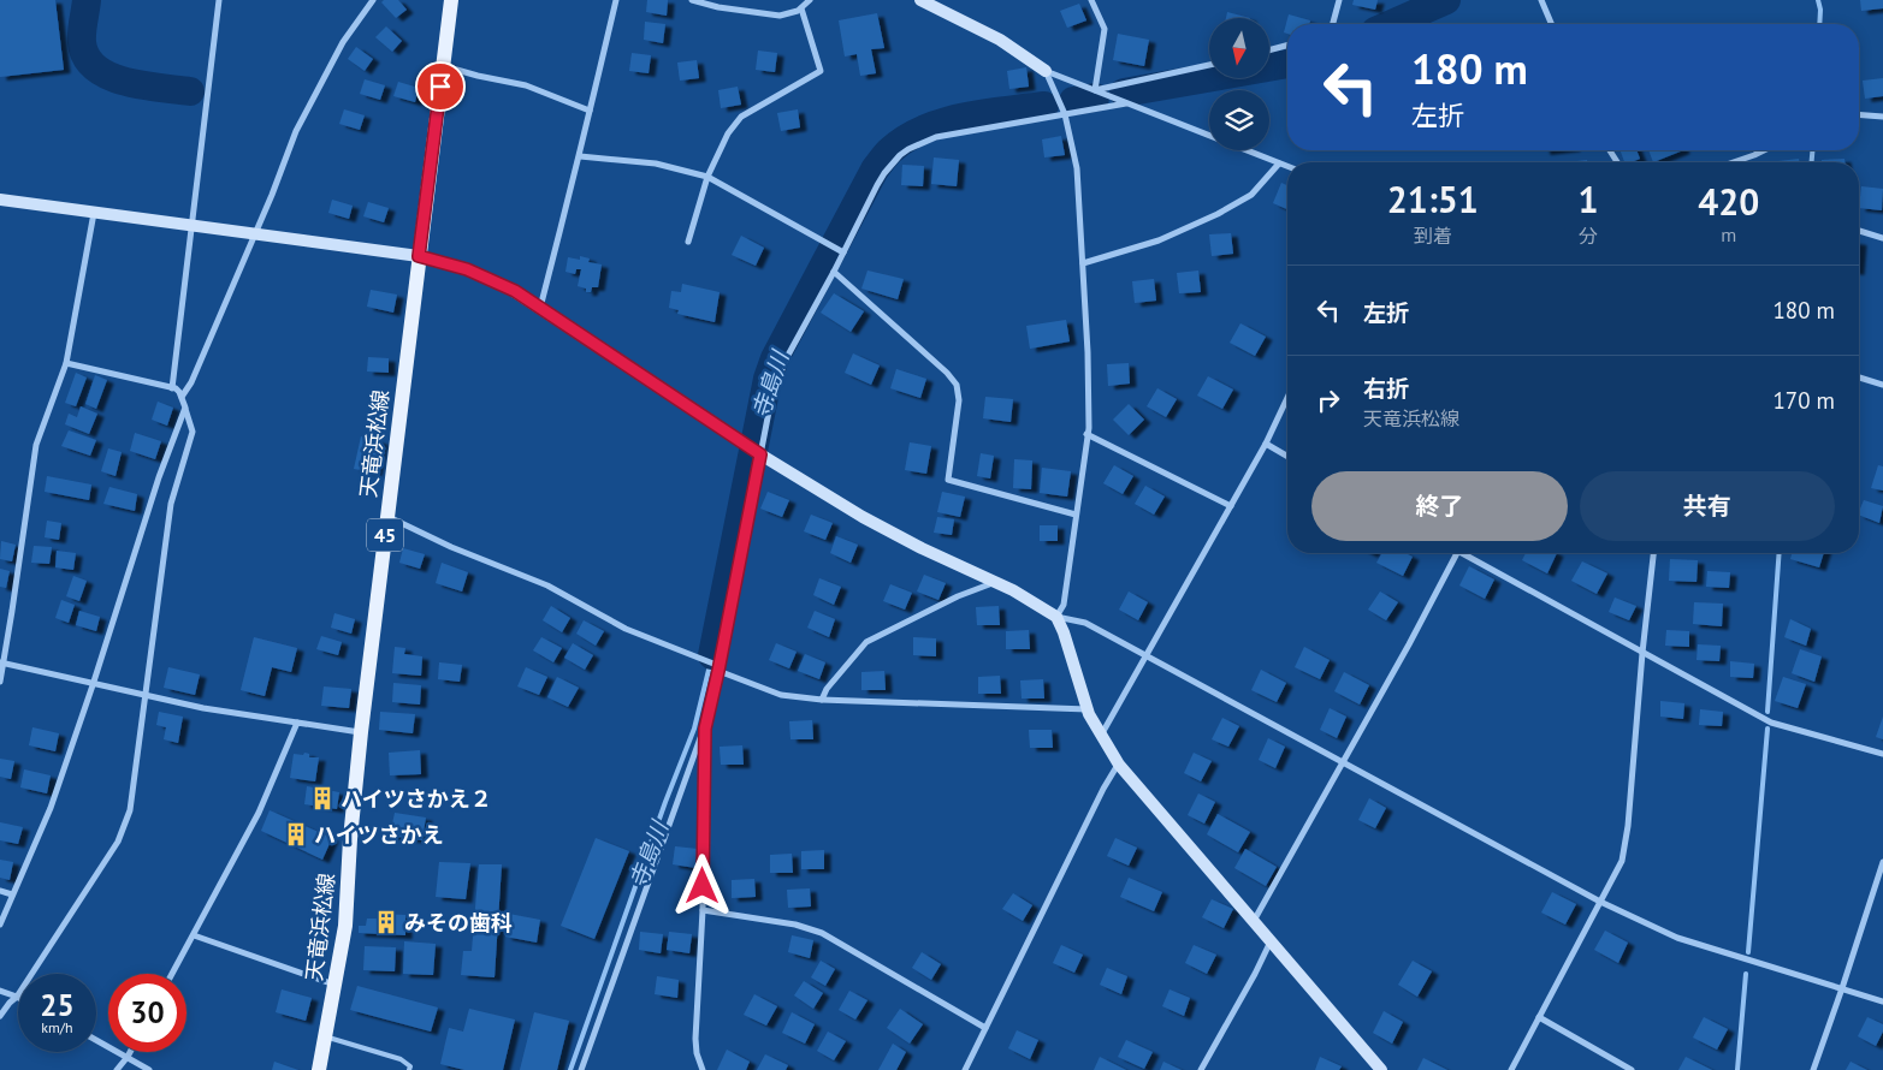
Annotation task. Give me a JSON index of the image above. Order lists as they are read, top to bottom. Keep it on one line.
{"streets":{"main road":["天竜浜松線","45"]},"water":["寺島川"],"places":{"building":["ハイツさかえ２","ハイツさかえ","みその歯科"]},"north":"bottom","page":{"turn":["180 m","左折"],"eta":["21:51","到着","1","分","420","m"],"list":[{"name":"左折","value":"180 m"},{"name":"右折","note":"天竜浜松線","value":"170 m"}],"buttons":["終了","共有"],"speed":"25 km/h","limit":"30"}}
